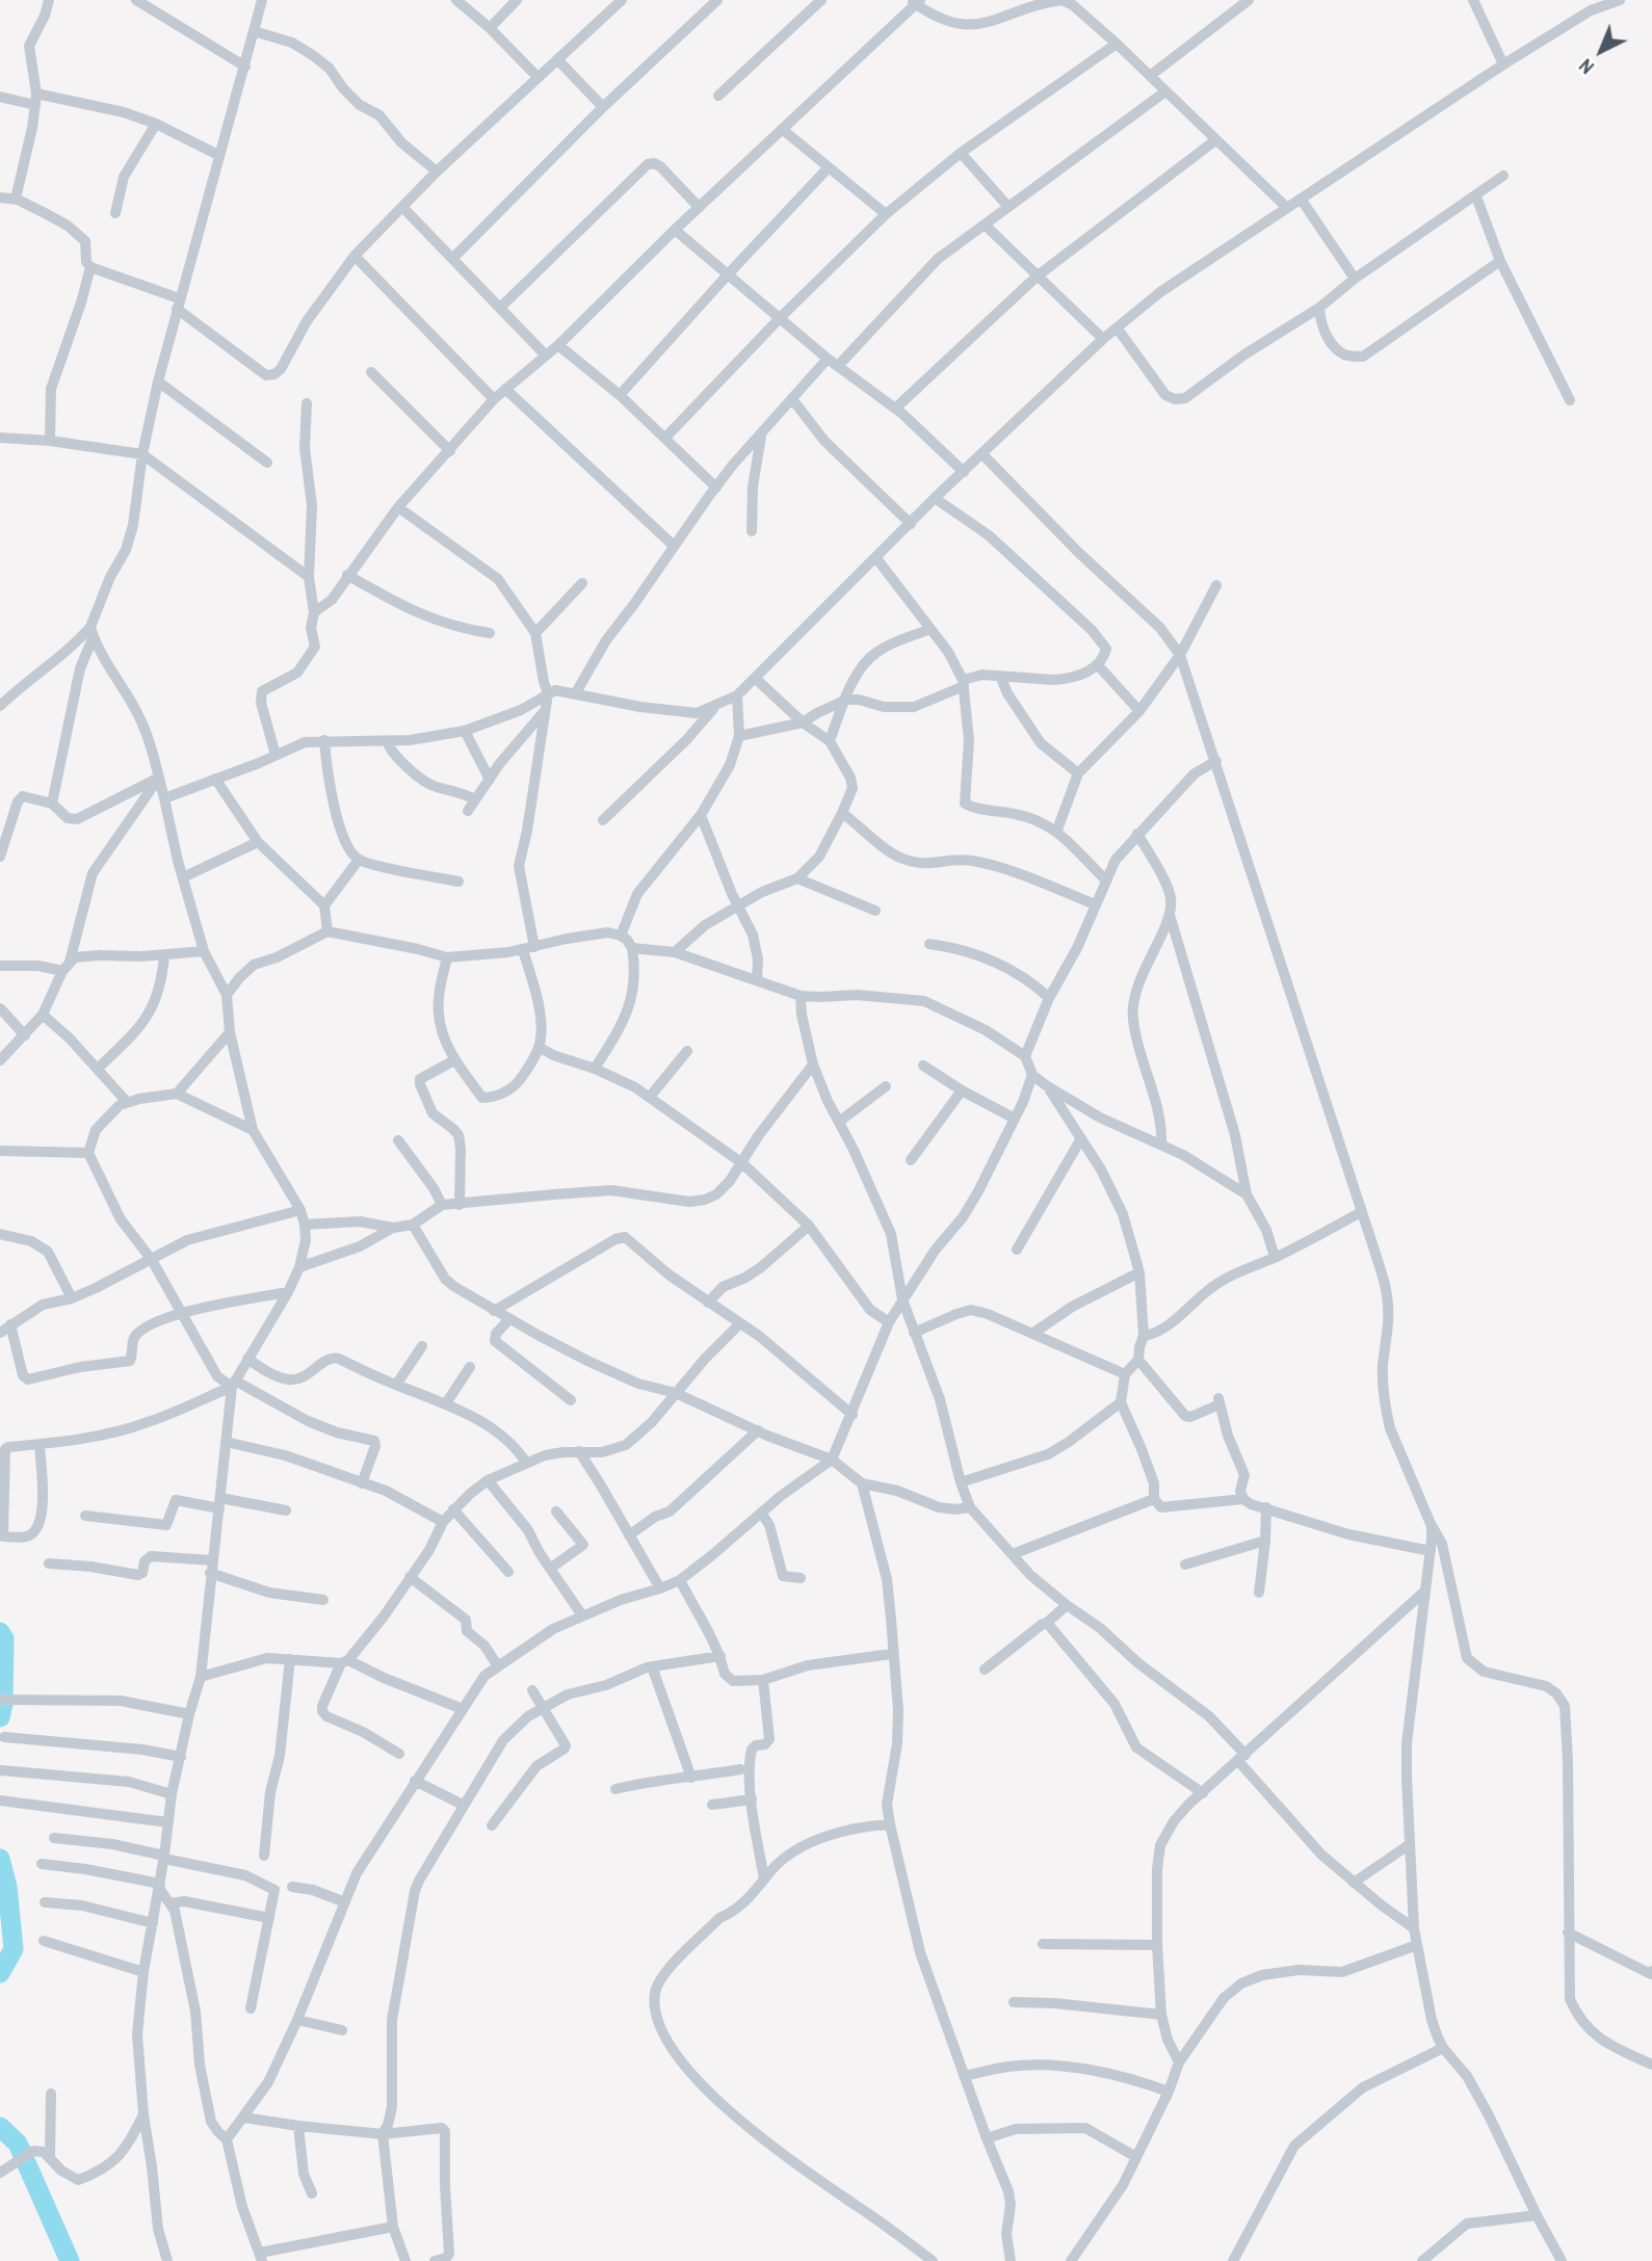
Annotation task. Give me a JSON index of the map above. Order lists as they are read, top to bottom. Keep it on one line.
{"north":"bottom left"}
